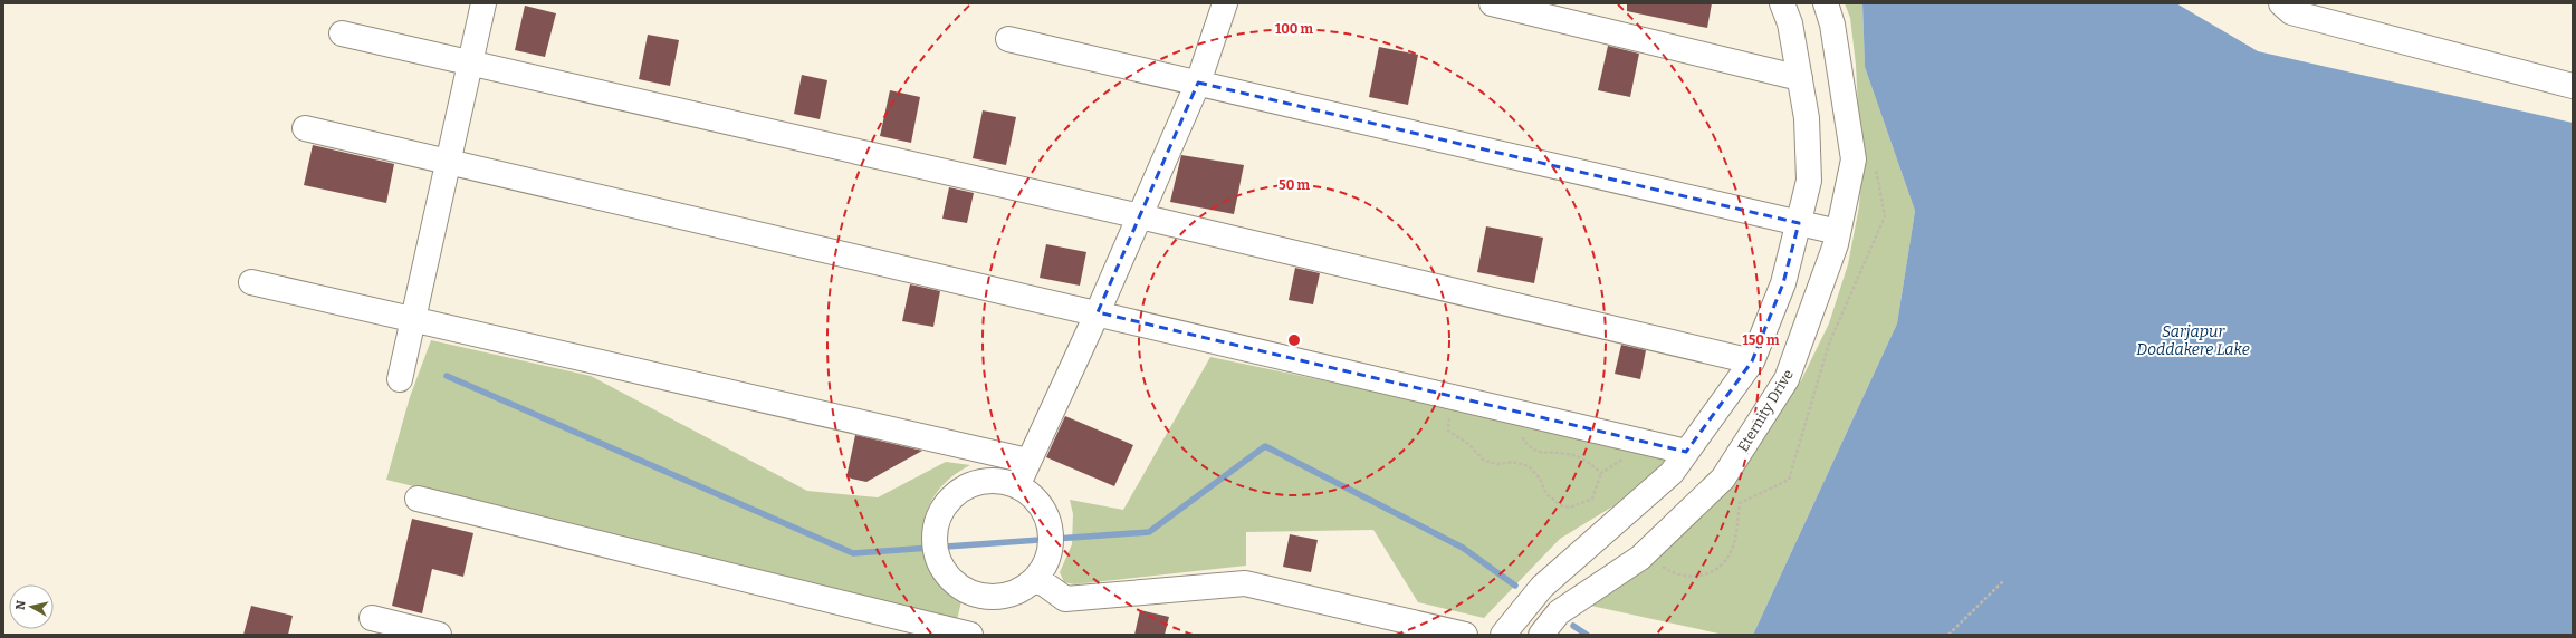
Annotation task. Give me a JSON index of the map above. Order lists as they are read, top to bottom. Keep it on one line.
{"streets":{"street":["Eternity Drive"]},"water":["Sarjapur Doddakere Lake"],"north":"left","rings":["100 m","50 m","150 m"]}
